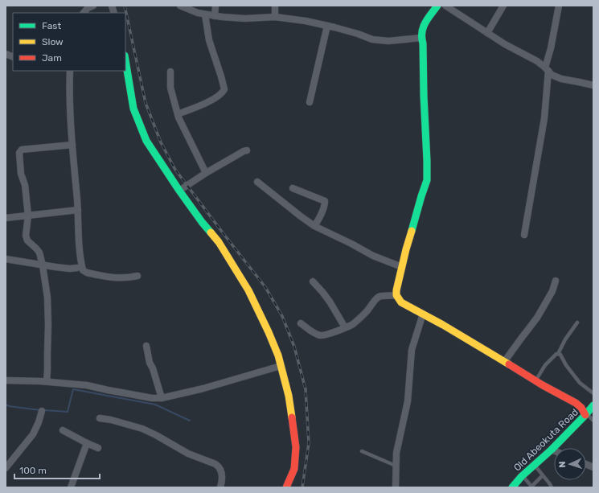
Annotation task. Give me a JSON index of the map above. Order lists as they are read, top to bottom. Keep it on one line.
{"streets":{"main road":["Old Abeokuta Road"]},"legend":["Fast","Slow","Jam"],"scale_bar":"100 m","north":"left"}
